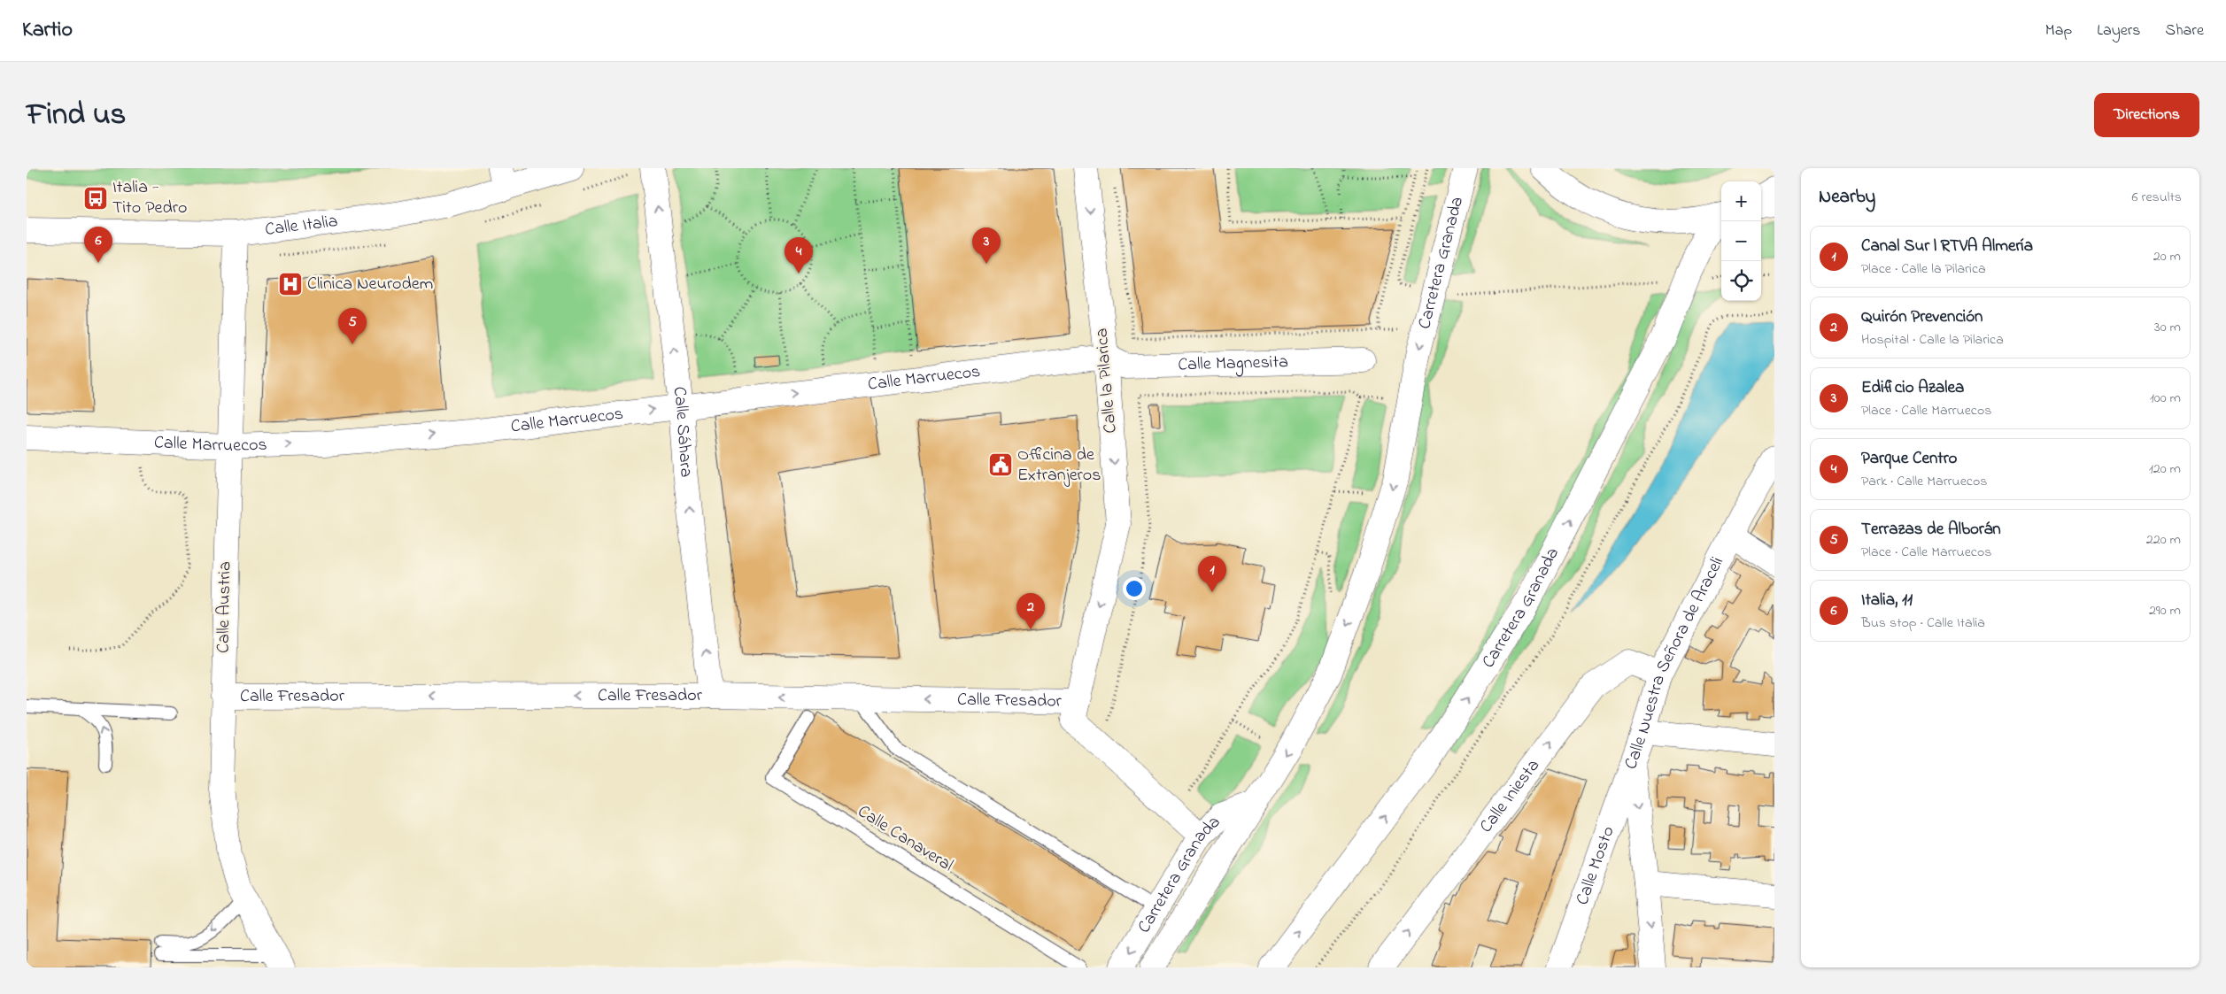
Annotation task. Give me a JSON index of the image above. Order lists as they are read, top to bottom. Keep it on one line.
{"streets":{"street":["Calle Italia","Carretera Granada","Calle Magnesita","Calle Marruecos","Calle la Pilarica","Calle Sáhara","Calle Austria","Calle Nuestra Señora de Araceli","Calle Fresador","Calle Iniesta","Calle Mosto"],"lane":["Calle Canaveral"]},"crossings":[["Calle Italia","Calle Austria"],["Carretera Granada","Calle Fresador"],["Calle Magnesita","Calle Marruecos"],["Calle Magnesita","Calle la Pilarica"],["Calle Marruecos","Calle la Pilarica"],["Calle Marruecos","Calle Sáhara"],["Calle Marruecos","Calle Austria"],["Calle la Pilarica","Calle Fresador"],["Calle Sáhara","Calle Fresador"],["Calle Austria","Calle Fresador"],["Calle Nuestra Señora de Araceli","Calle Iniesta"],["Calle Nuestra Señora de Araceli","Calle Mosto"]],"one_way":["Calle Marruecos","Calle la Pilarica","Calle Sáhara","Calle Nuestra Señora de Araceli","Calle Fresador","Calle Iniesta"],"places":{"bus stop":["Italia - Tito Pedro"],"hospital":["Clinica Neurodem"],"public building":["Officina de Extranjeros"]},"page":{"header":"Kartio","nav":["Map","Layers","Share"],"title":"Find us","buttons":"Directions","heading":["Nearby","6 results"],"map_buttons":["+","−"],"list":[{"mark":"1","name":"Canal Sur | RTVA Almería","note":"Place · Calle la Pilarica","value":"20 m"},{"mark":"2","name":"Quirón Prevención","note":"Hospital · Calle la Pilarica","value":"30 m"},{"mark":"3","name":"Edificio Azalea","note":"Place · Calle Marruecos","value":"100 m"},{"mark":"4","name":"Parque Centro","note":"Park · Calle Marruecos","value":"120 m"},{"mark":"5","name":"Terrazas de Alborán","note":"Place · Calle Marruecos","value":"220 m"},{"mark":"6","name":"Italia, 11","note":"Bus stop · Calle Italia","value":"290 m"}],"pins":["6","3","4","5","1","2"]}}
